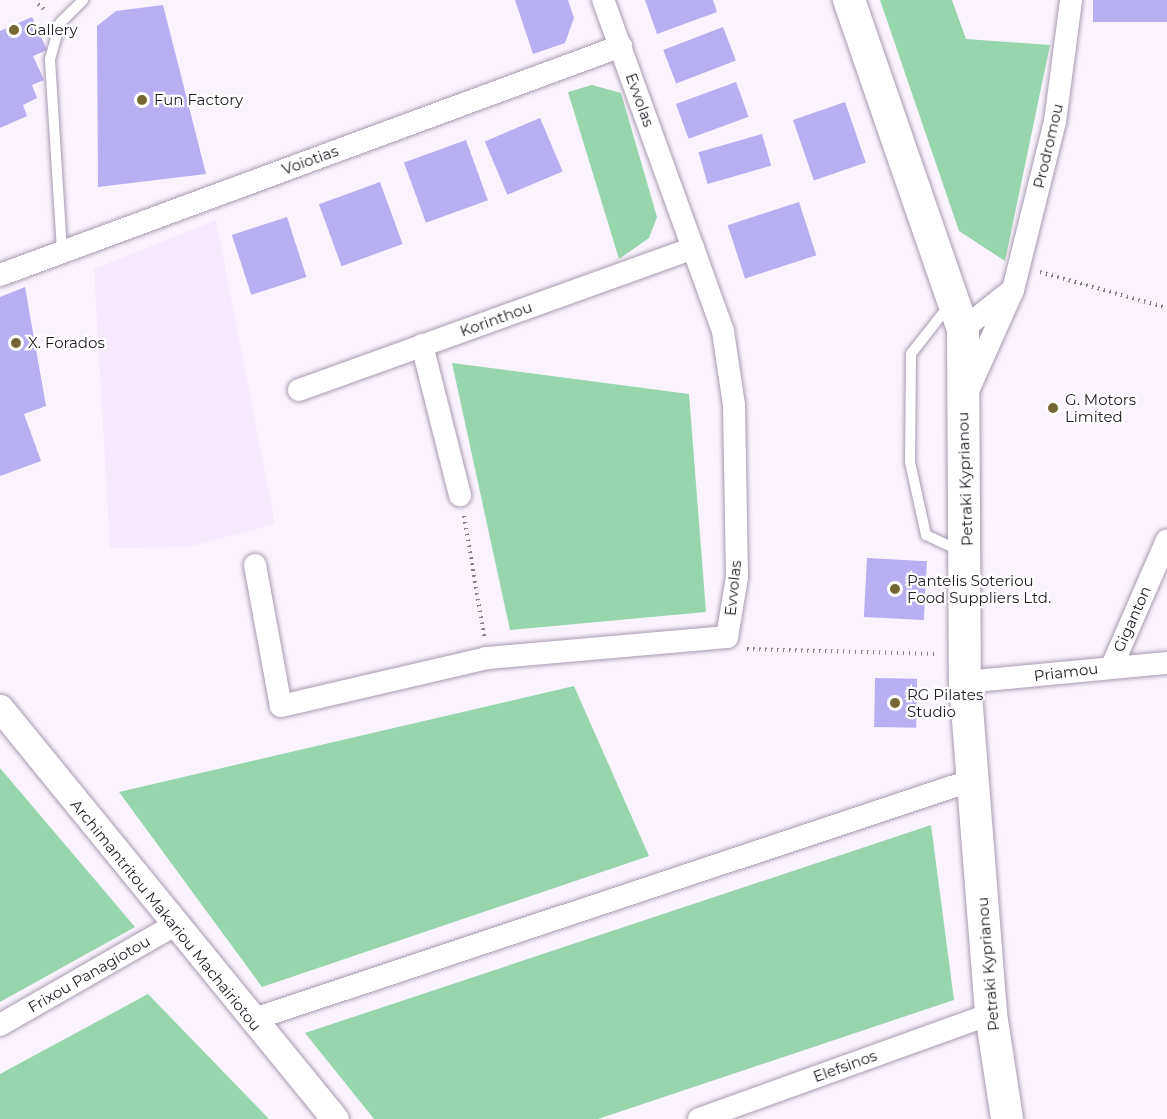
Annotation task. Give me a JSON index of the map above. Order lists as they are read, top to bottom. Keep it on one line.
{"streets":{"main road":["Petraki Kyprianou"],"street":["EvvoIas","Prodromou","Voiotias","Korinthou","Giganton","Priamou","Archimantritou Makariou Machairiotou","Frixou Panagiotou","Elefsinos"]},"crossings":[["EvvoIas","Voiotias"],["EvvoIas","Korinthou"],["Prodromou","Petraki Kyprianou"],["Petraki Kyprianou","Priamou"],["Petraki Kyprianou","Elefsinos"],["Giganton","Priamou"],["Archimantritou Makariou Machairiotou","Frixou Panagiotou"]],"places":["Gallery","Fun Factory","X. Forados","G. Motors Limited","Pantelis Soteriou Food Suppliers Ltd.","RG Pilates Studio"]}
